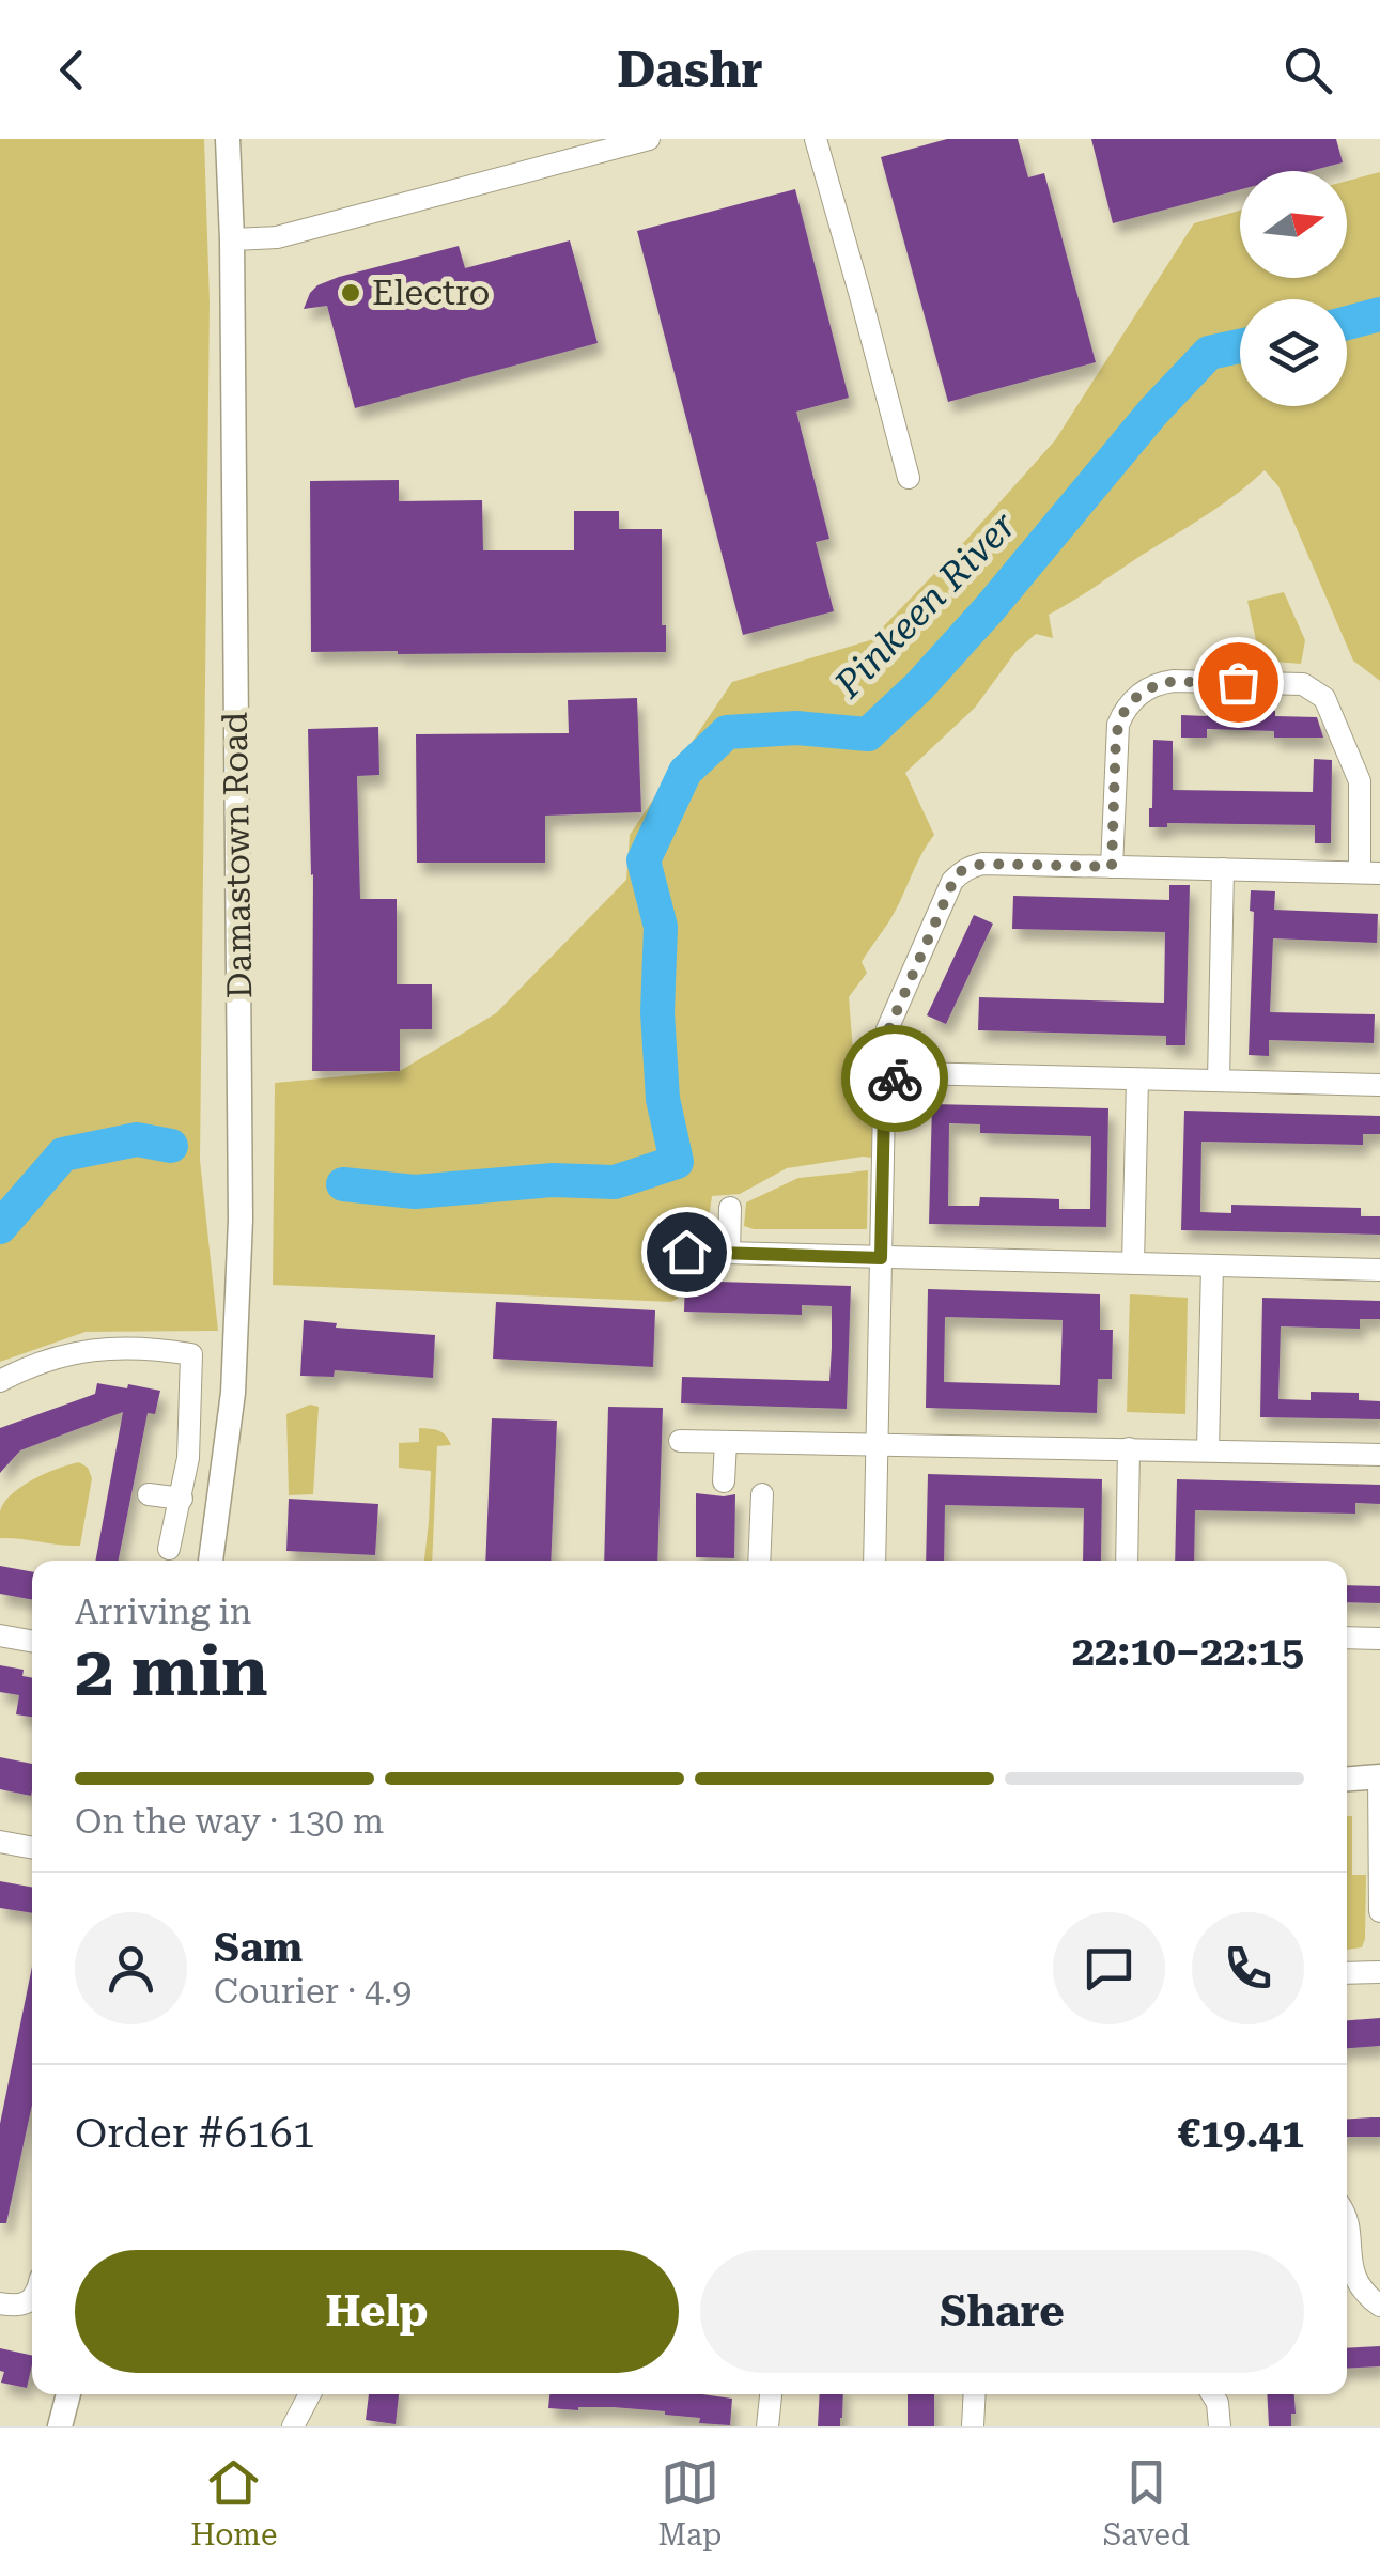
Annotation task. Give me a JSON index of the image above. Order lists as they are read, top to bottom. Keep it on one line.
{"streets":{"street":["Damastown Road"]},"water":["Pinkeen River"],"places":["Electro"],"north":"right","page":{"header":"Dashr","heading":["2 min","Arriving in","22:10–22:15"],"panel":["Sam","Courier · 4.9","Order #6161","€19.41"],"bar":"On the way · 130 m","buttons":["Help","Share"],"tabs":["Home","Map","Saved"]}}
